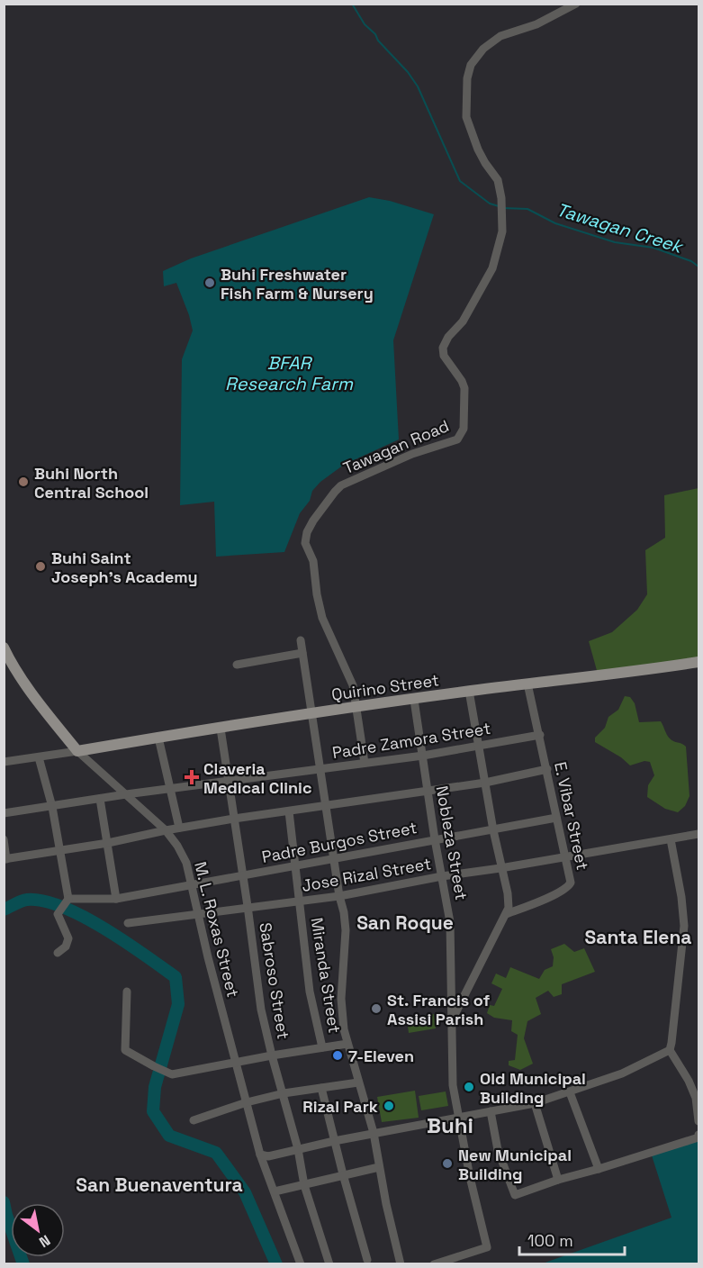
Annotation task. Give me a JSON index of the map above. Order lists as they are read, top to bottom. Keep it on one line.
{"streets":{"main road":["Quirino Street"],"street":["Tawagan Road","Padre Zamora Street","E. Vibar Street","Padre Burgos Street","Nobleza Street","Jose Rizal Street","M. L. Roxas Street","Miranda Street","Sabroso Street"]},"crossings":[["Tawagan Road","Quirino Street"],["Tawagan Road","Padre Zamora Street"],["Quirino Street","E. Vibar Street"],["Quirino Street","Nobleza Street"],["Quirino Street","M. L. Roxas Street"],["Quirino Street","Sabroso Street"],["Padre Zamora Street","E. Vibar Street"],["Padre Zamora Street","Nobleza Street"],["Padre Zamora Street","M. L. Roxas Street"],["Padre Zamora Street","Sabroso Street"],["E. Vibar Street","Padre Burgos Street"],["E. Vibar Street","Jose Rizal Street"],["Padre Burgos Street","Nobleza Street"],["Padre Burgos Street","M. L. Roxas Street"],["Padre Burgos Street","Miranda Street"],["Padre Burgos Street","Sabroso Street"],["Nobleza Street","Jose Rizal Street"],["Jose Rizal Street","M. L. Roxas Street"],["Jose Rizal Street","Miranda Street"],["Jose Rizal Street","Sabroso Street"]],"districts":["San Roque","Santa Elena","Buhi","San Buenaventura"],"water":["Tawagan Creek","BFAR Research Farm"],"places":{"other":["Buhi Freshwater Fish Farm & Nursery","Buhi North Central School","Buhi Saint Joseph's Academy","St. Francis of Assisi Parish","7-Eleven","Old Municipal Building","Rizal Park","New Municipal Building"],"health":["Claveria Medical Clinic"]},"scale_bar":"100 m","north":"bottom right"}
